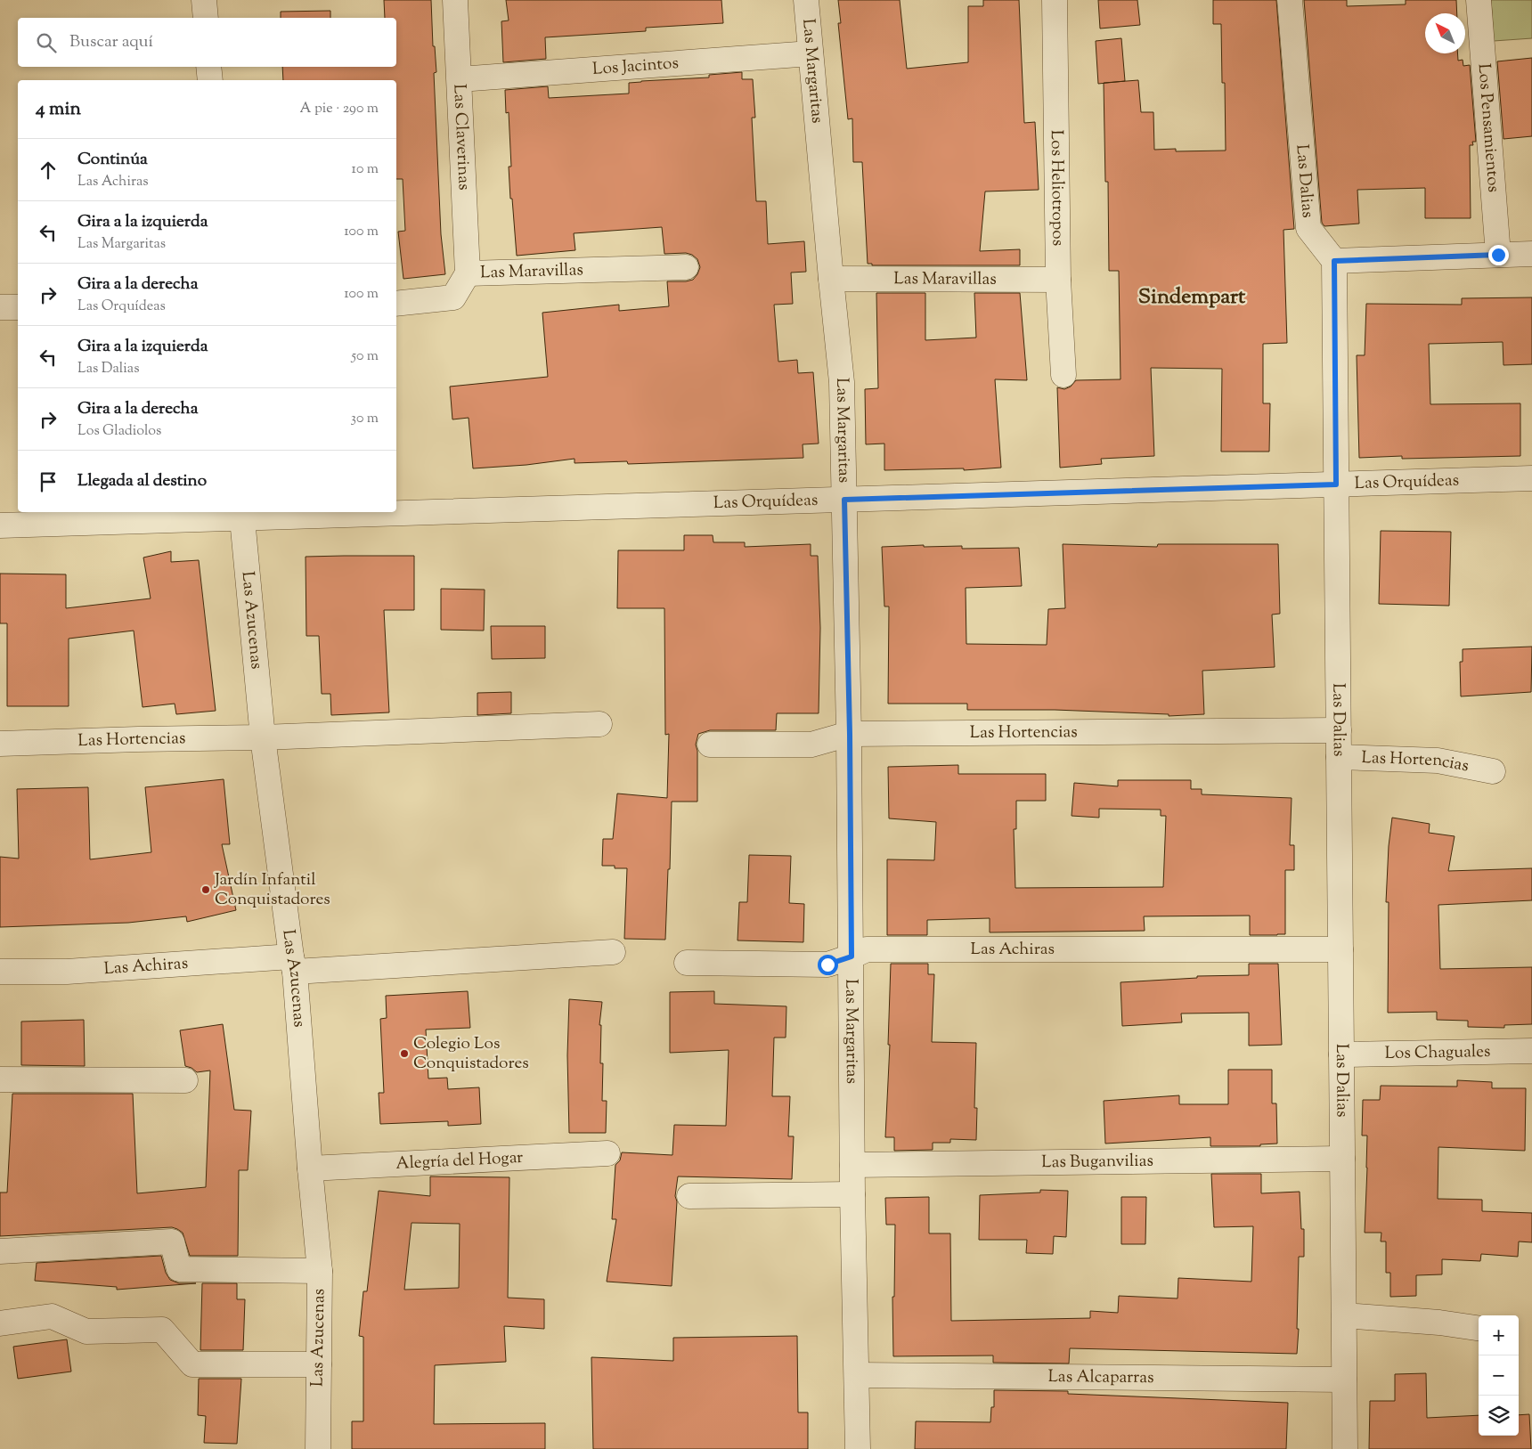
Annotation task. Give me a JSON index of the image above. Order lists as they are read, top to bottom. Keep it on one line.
{"streets":{"street":["Los Jacintos","Las Margaritas","Los Pensamientos","Las Claverinas","Las Dalias","Los Heliotropos","Las Maravillas","Las Orquídeas","Las Azucenas","Las Hortencias","Las Achiras","Los Chaguales","Alegría del Hogar","Las Buganvilias","Las Alcaparras"]},"crossings":[["Los Jacintos","Las Margaritas"],["Los Jacintos","Las Claverinas"],["Las Margaritas","Las Maravillas"],["Las Margaritas","Las Orquídeas"],["Las Margaritas","Las Hortencias"],["Las Margaritas","Las Achiras"],["Las Margaritas","Las Buganvilias"],["Las Margaritas","Las Alcaparras"],["Las Claverinas","Las Maravillas"],["Las Dalias","Las Orquídeas"],["Las Dalias","Las Hortencias"],["Las Dalias","Las Achiras"],["Las Dalias","Los Chaguales"],["Las Dalias","Las Buganvilias"],["Las Dalias","Las Alcaparras"],["Los Heliotropos","Las Maravillas"],["Las Orquídeas","Las Azucenas"],["Las Azucenas","Las Hortencias"],["Las Azucenas","Las Achiras"],["Las Azucenas","Alegría del Hogar"]],"districts":["Sindempart"],"places":["Jardín Infantil Conquistadores","Colegio Los Conquistadores"],"north":"top left","page":{"search":"Buscar aquí","heading":["4 min","A pie · 290 m"],"list":[["Continúa","Las Achiras","10 m"],["Gira a la izquierda","Las Margaritas","100 m"],["Gira a la derecha","Las Orquídeas","100 m"],["Gira a la izquierda","Las Dalias","50 m"],["Gira a la derecha","Los Gladiolos","30 m"],"Llegada al destino"],"map_buttons":["+","−"]}}
